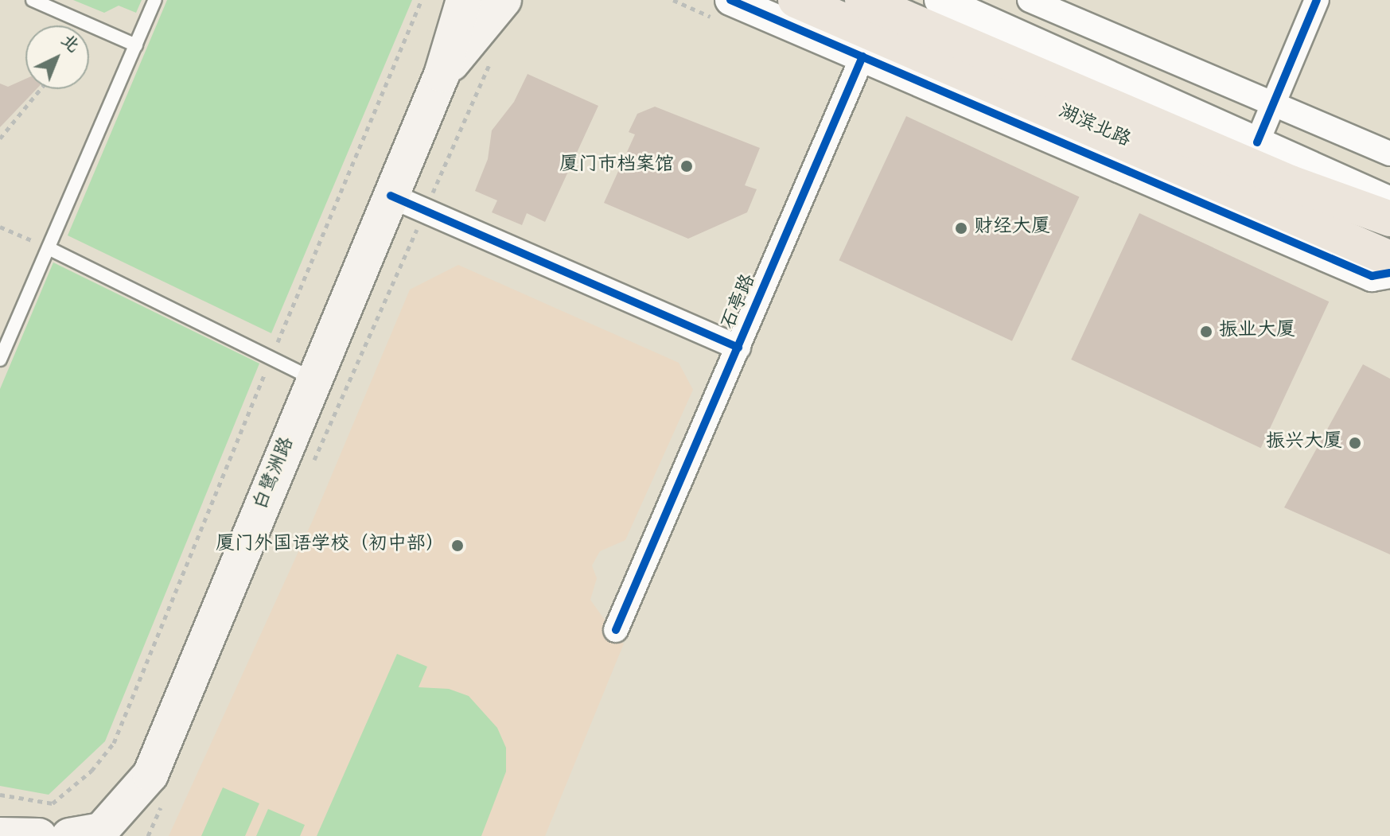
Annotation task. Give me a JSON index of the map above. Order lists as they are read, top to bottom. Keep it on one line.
{"streets":{"main road":["湖滨北路","白鹭洲路"],"street":["石亭路"]},"places":["厦门市档案馆","财经大厦","振业大厦","振兴大厦","厦门外国语学校（初中部）"],"north":"top right"}
